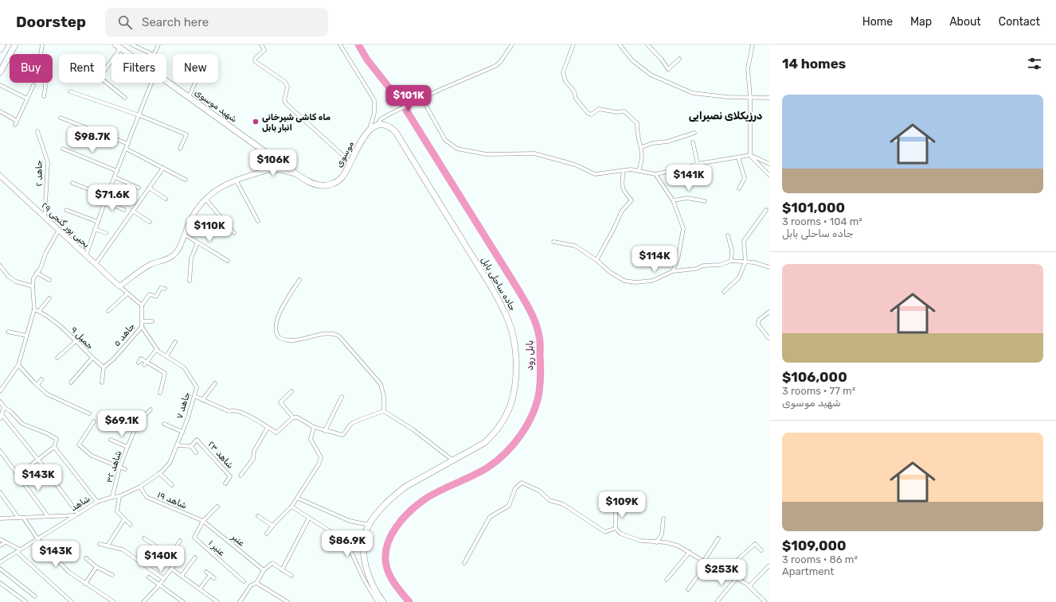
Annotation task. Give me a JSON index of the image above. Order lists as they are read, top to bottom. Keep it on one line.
{"streets":{"main road":["شهید موسوی","موسوی","یحیی پور گنجی ۲۹","جاده ساحلی بابل"],"street":["جاهد ۲","جاهد ۵","جمیل ۹","جاهد ۷","شاهد ۲۳","شاهد ۳۲","شاهد ۱۹","شاهد","عنبر","عنیر ۱"]},"crossings":[["شهید موسوی","موسوی"],["موسوی","جاده ساحلی بابل"],["جاهد ۲","یحیی پور گنجی ۲۹"],["جاهد ۵","جمیل ۹"],["جاهد ۵","جاهد ۷"],["جاهد ۷","شاهد ۲۳"],["جاهد ۷","شاهد"],["شاهد ۳۲","شاهد"],["شاهد ۱۹","شاهد"],["شاهد ۱۹","عنبر"],["شاهد ۱۹","عنیر ۱"],["عنبر","عنیر ۱"]],"districts":["درزیکلای نصیرایی"],"water":["بابل رود"],"places":["ماه کاشی شیرخانی انبار بابل"],"page":{"header":"Doorstep","search":"Search here","nav":["Home","Map","About","Contact"],"heading":"14 homes","chip":["Buy","Rent","Filters","New"],"list":[{"name":"$101,000","note":"3 rooms · 104 m² · جاده ساحلی بابل"},{"name":"$106,000","note":"3 rooms · 77 m² · شهید موسوی"},{"name":"$109,000","note":"3 rooms · 86 m² · Apartment"}],"price":["$101K","$98.7K","$106K","$141K","$71.6K","$110K","$114K","$69.1K","$143K","$109K","$86.9K","$143K","$140K","$253K"]}}
